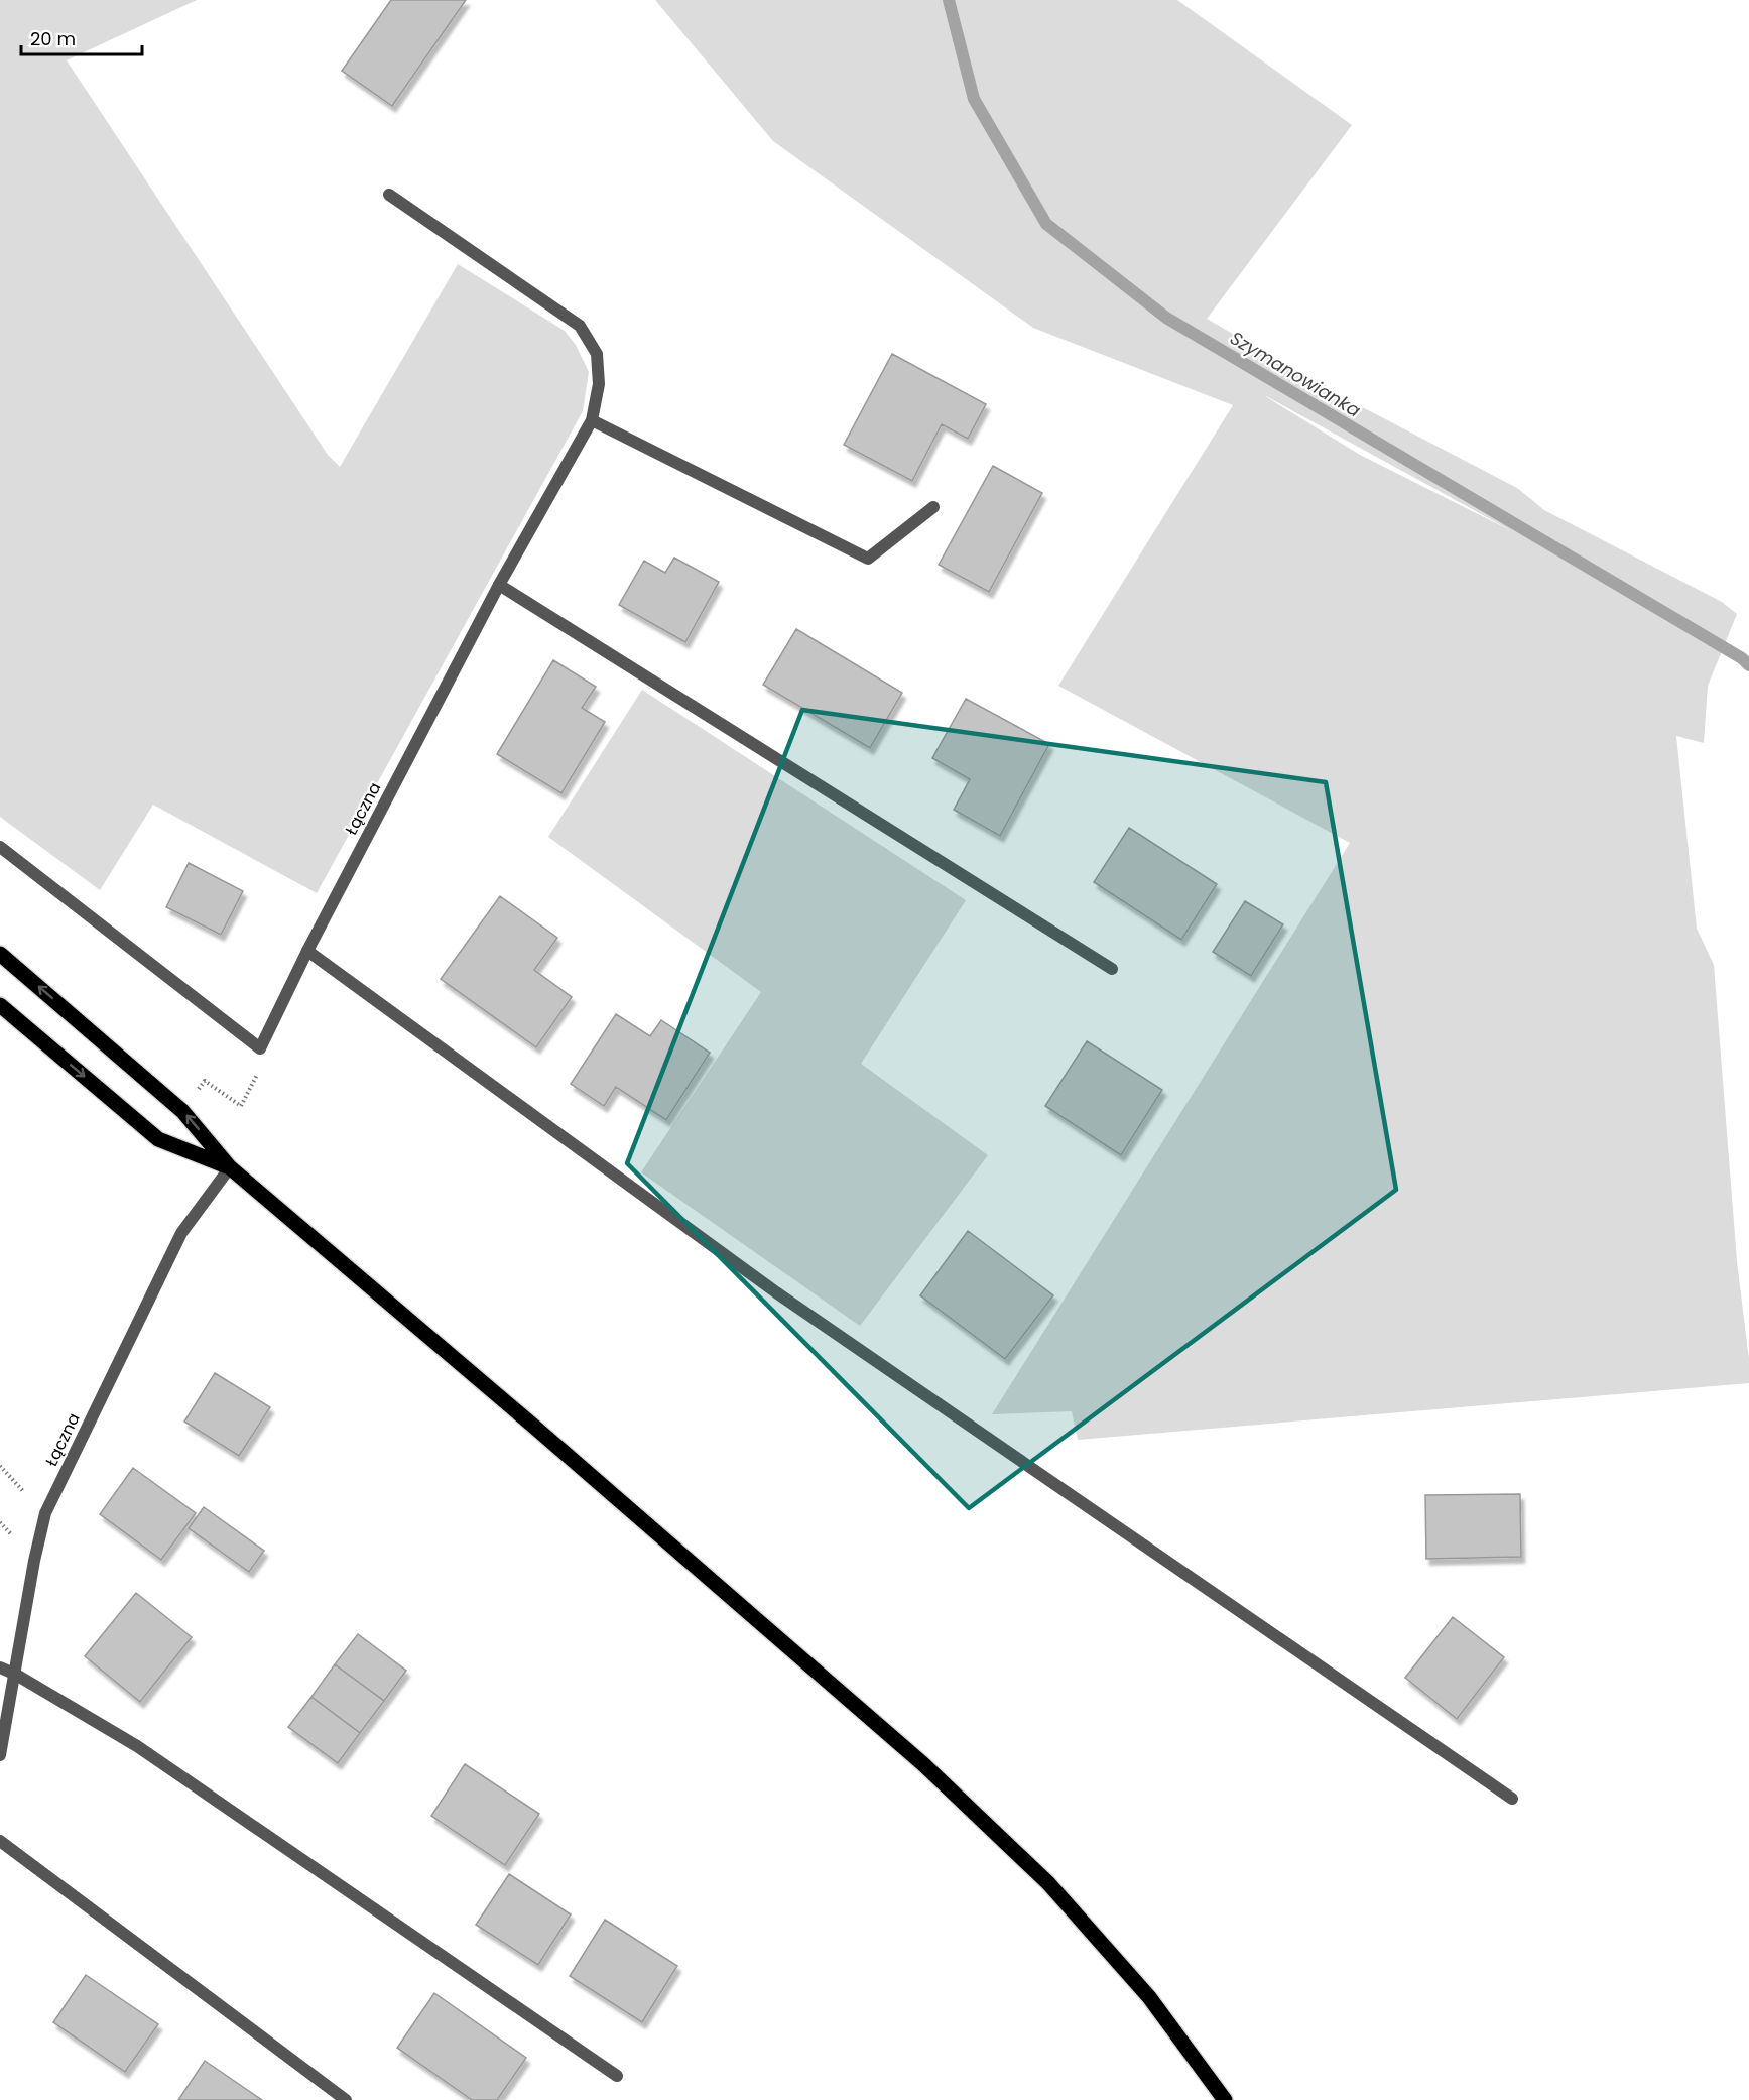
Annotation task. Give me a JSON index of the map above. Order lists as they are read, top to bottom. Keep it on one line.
{"streets":{"street":["Łączna"]},"water":["Szymanowianka"],"scale_bar":"20 m"}
